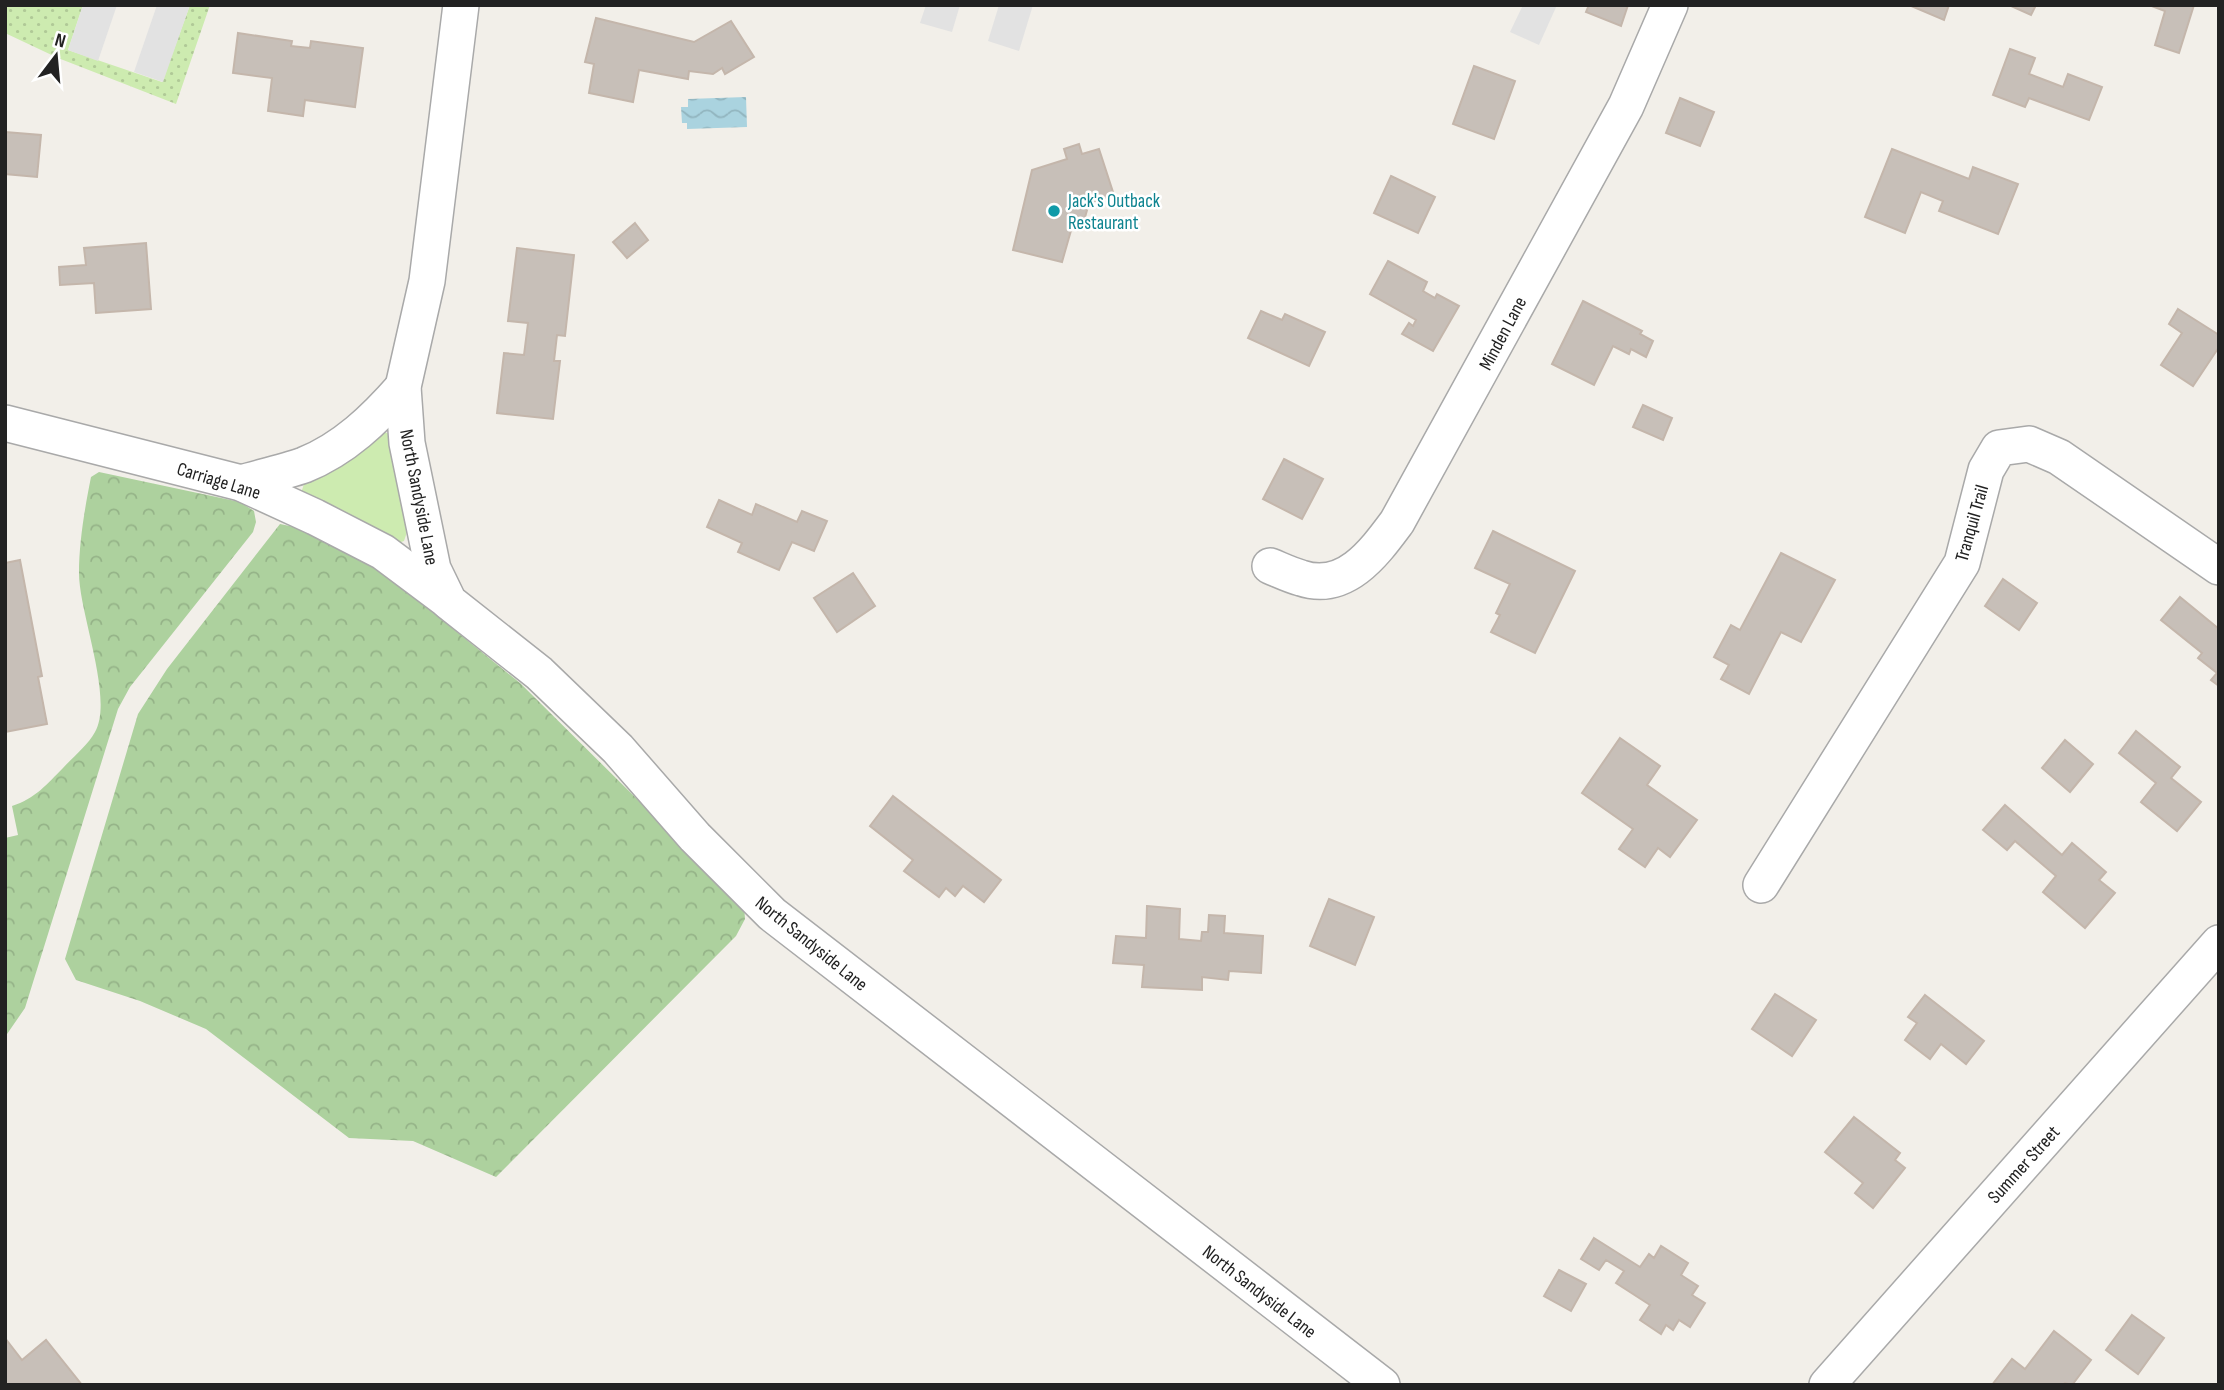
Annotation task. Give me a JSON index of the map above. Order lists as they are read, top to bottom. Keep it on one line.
{"streets":{"street":["Minden Lane","Carriage Lane","North Sandyside Lane","Tranquil Trail","Summer Street"]},"crossings":[["Carriage Lane","North Sandyside Lane"]],"places":["Jack's Outback Restaurant"],"north":"top"}
